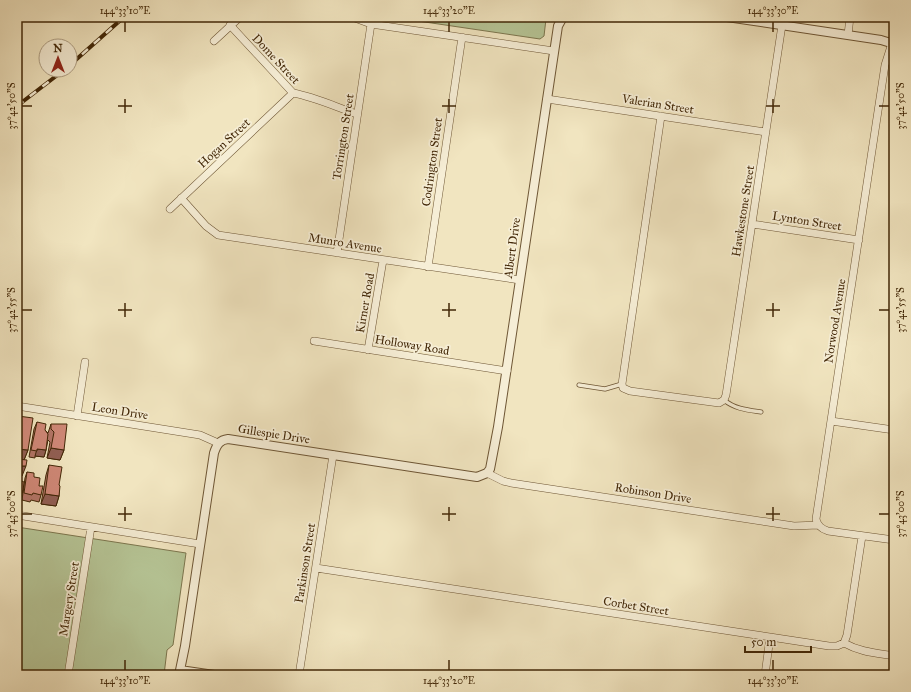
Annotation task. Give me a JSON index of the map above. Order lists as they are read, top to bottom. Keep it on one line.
{"streets":{"street":["Dome Street","Valerian Street","Torrington Street","Hogan Street","Codrington Street","Hawkestone Street","Lynton Street","Munro Avenue","Albert Drive","Kirner Road","Norwood Avenue","Holloway Road","Leon Drive","Gillespie Drive","Robinson Drive","Parkinson Street","Margery Street","Corbet Street"]},"crossings":[["Dome Street","Torrington Street"],["Dome Street","Hogan Street"],["Valerian Street","Hawkestone Street"],["Valerian Street","Albert Drive"],["Torrington Street","Munro Avenue"],["Hogan Street","Munro Avenue"],["Codrington Street","Munro Avenue"],["Hawkestone Street","Lynton Street"],["Lynton Street","Norwood Avenue"],["Munro Avenue","Albert Drive"],["Munro Avenue","Kirner Road"],["Albert Drive","Holloway Road"],["Albert Drive","Gillespie Drive"],["Albert Drive","Robinson Drive"],["Kirner Road","Holloway Road"],["Norwood Avenue","Robinson Drive"],["Leon Drive","Gillespie Drive"],["Gillespie Drive","Robinson Drive"],["Gillespie Drive","Parkinson Street"],["Parkinson Street","Corbet Street"]],"scale_bar":"50 m","north":"top","coordinates":["144°33'10\"E","144°33'20\"E","144°33'30\"E","37°42'50\"S","37°42'55\"S","37°43'00\"S"]}
